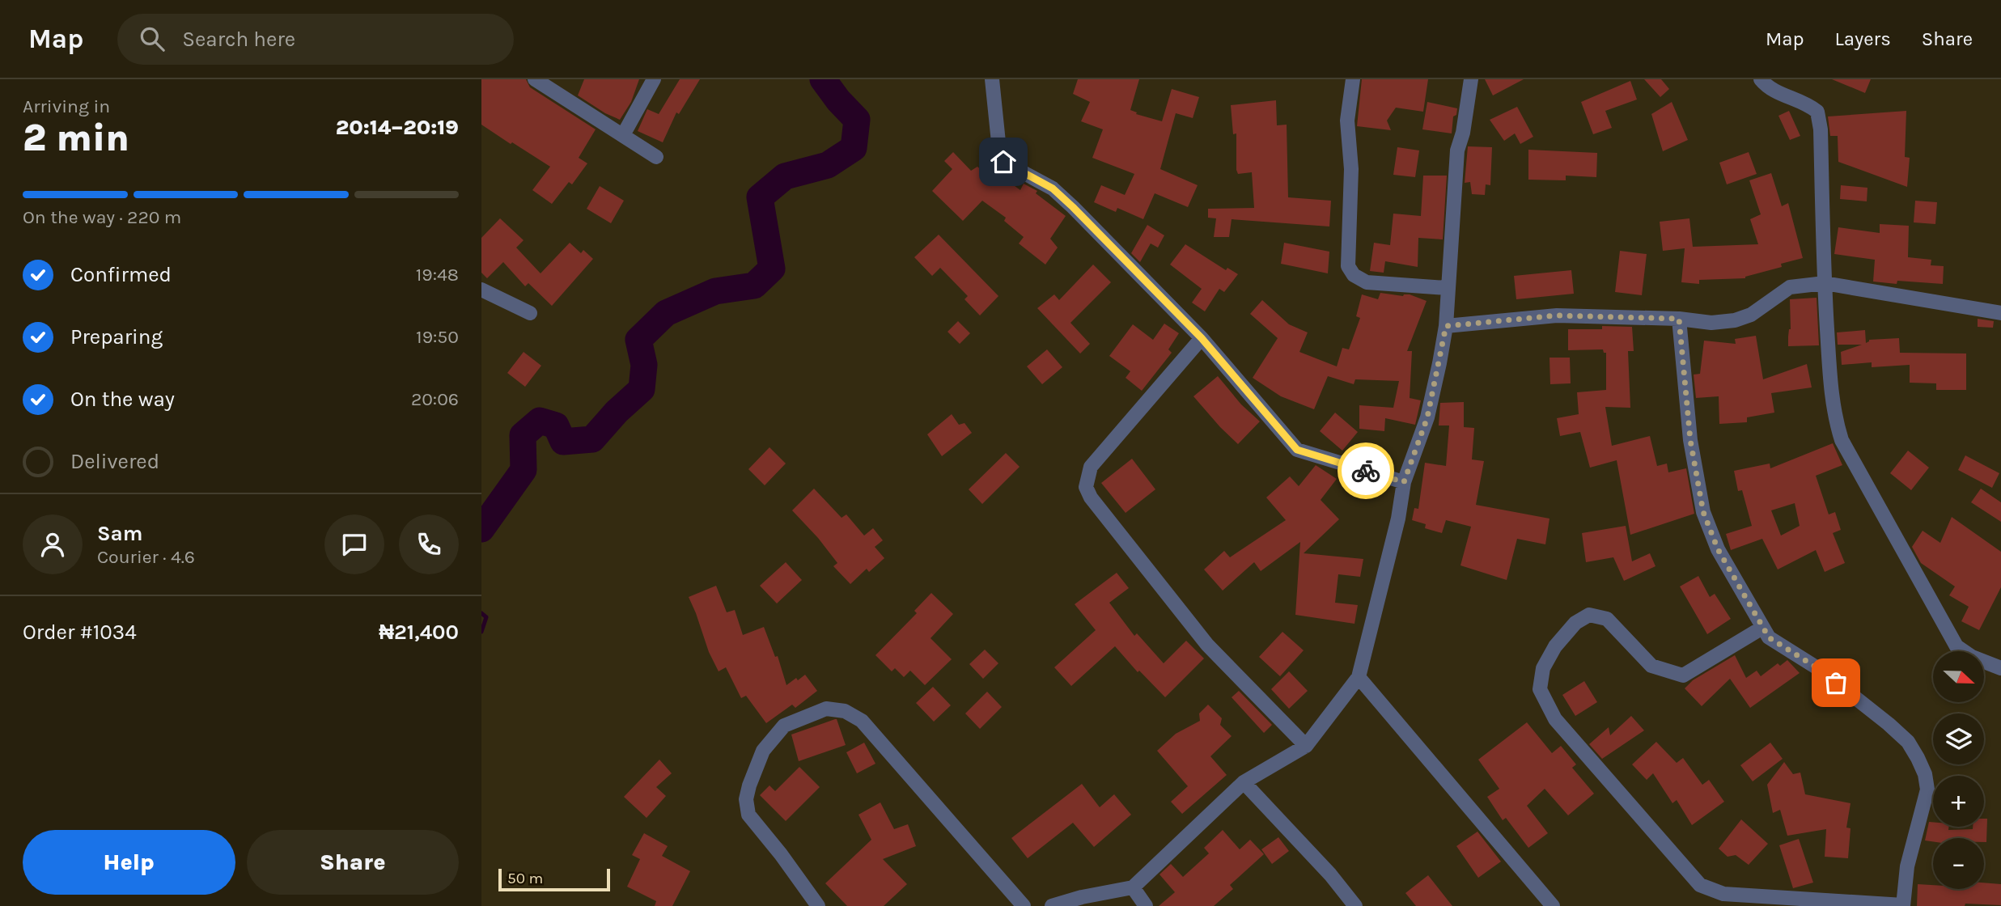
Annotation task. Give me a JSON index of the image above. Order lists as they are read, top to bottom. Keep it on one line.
{"scale_bar":"50 m","north":"right","page":{"header":"Map","search":"Search here","nav":["Map","Layers","Share"],"heading":["2 min","Arriving in","20:14–20:19"],"panel":["Sam","Courier · 4.6","Order #1034","₦21,400"],"bar":"On the way · 220 m","list":[["Confirmed","19:48"],["Preparing","19:50"],["On the way","20:06"],"Delivered"],"map_buttons":["+","−"],"buttons":["Help","Share"],"scale":"50 m"}}
